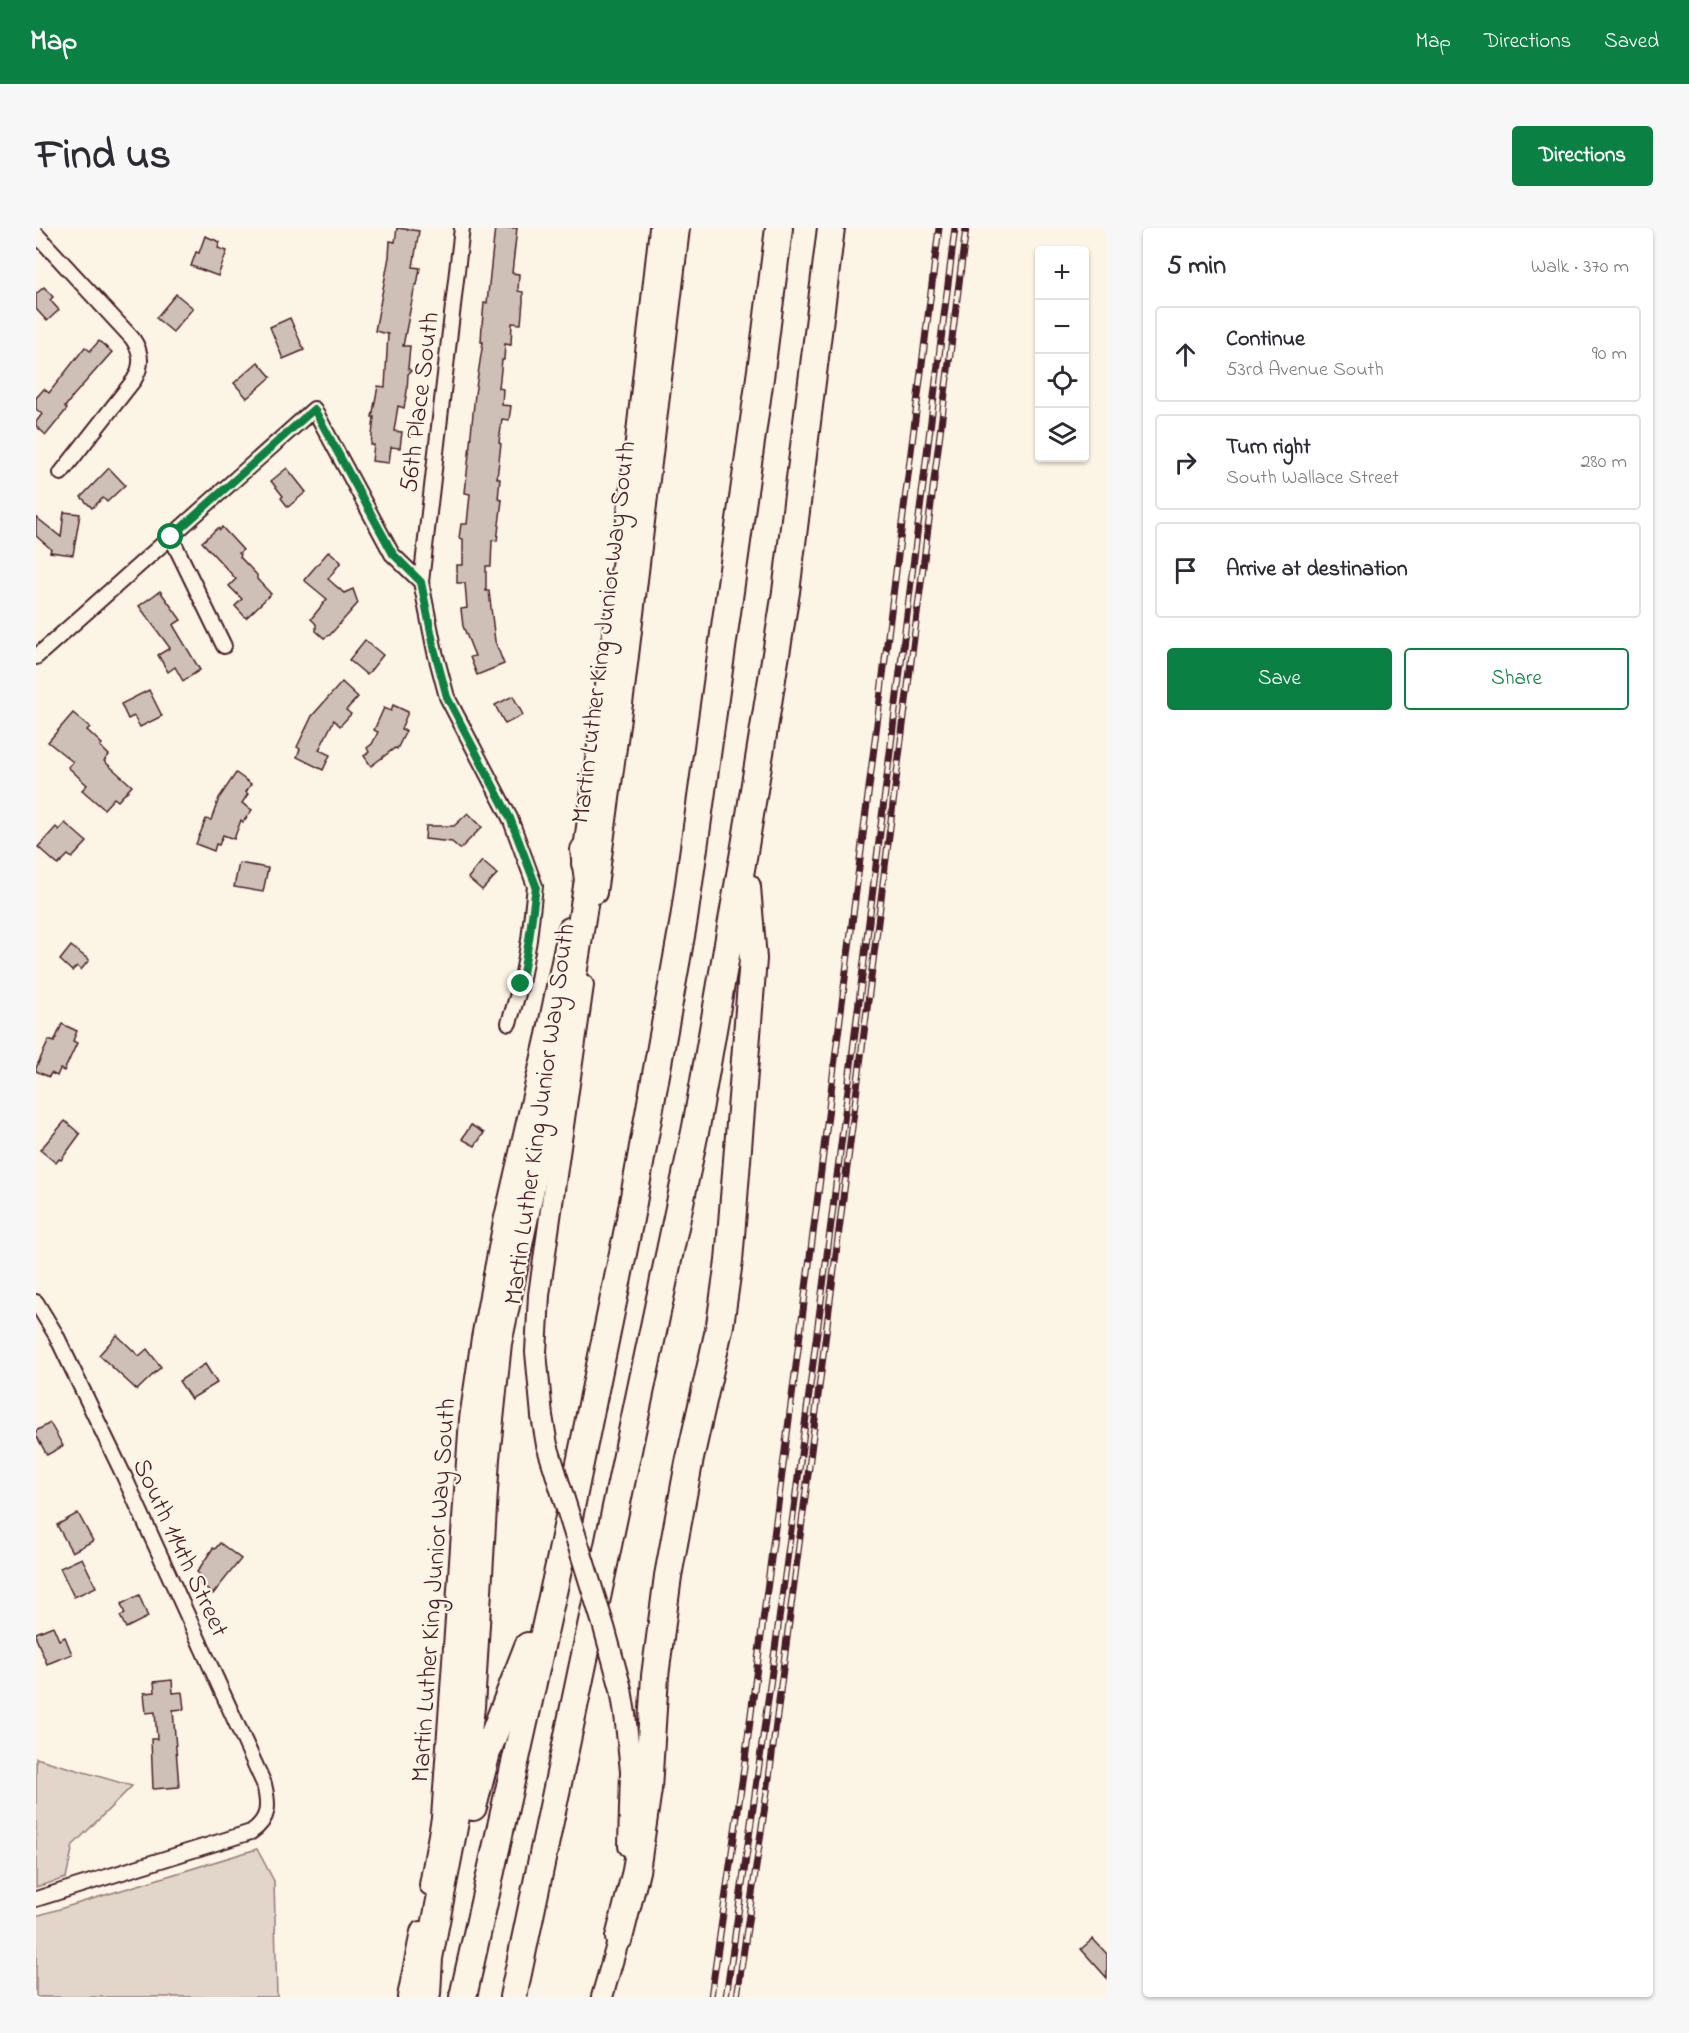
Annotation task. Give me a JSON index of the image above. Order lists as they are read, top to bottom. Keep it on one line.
{"streets":{"main road":["Martin Luther King Junior Way South"],"street":["56th Place South","South 114th Street"]},"page":{"header":"Map","nav":["Map","Directions","Saved"],"title":"Find us","buttons":["Directions",["Save","Share"]],"heading":["5 min","Walk · 370 m"],"map_buttons":["+","−"],"list":[["Continue","53rd Avenue South","90 m"],["Turn right","South Wallace Street","280 m"],"Arrive at destination"]}}
